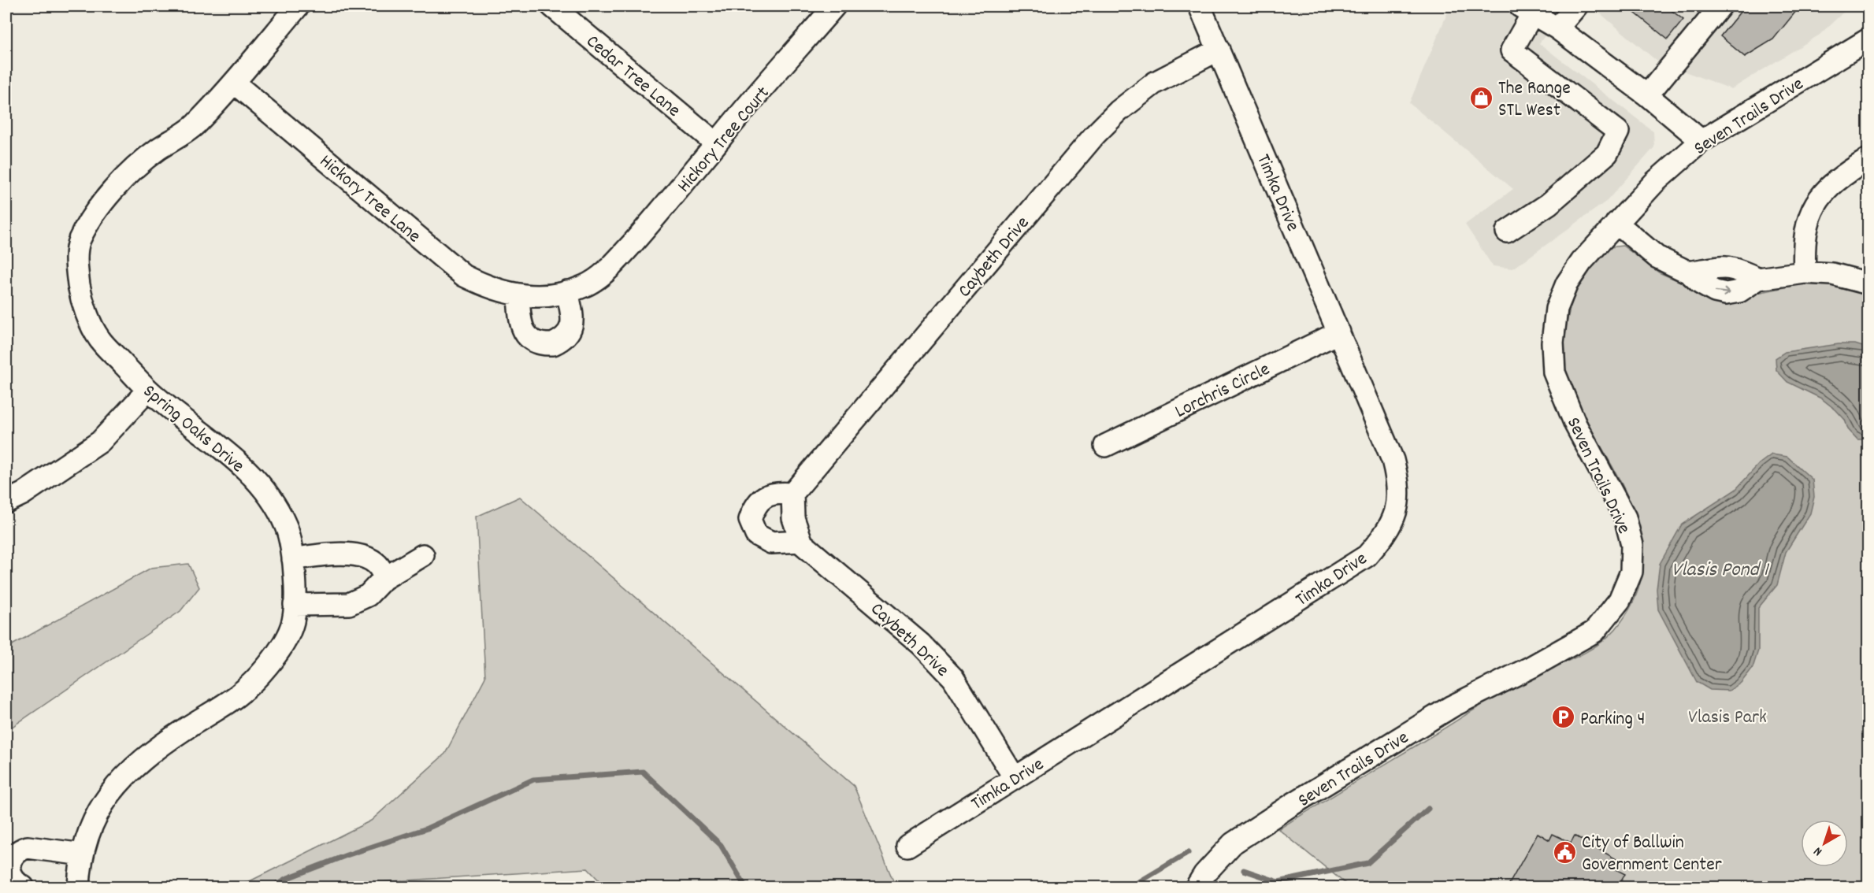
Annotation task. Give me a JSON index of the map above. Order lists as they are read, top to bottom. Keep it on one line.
{"streets":{"street":["Cedar Tree Lane","Seven Trails Drive","Hickory Tree Court","Timka Drive","Hickory Tree Lane","Caybeth Drive","Lorchris Circle","Spring Oaks Drive"]},"crossings":[["Cedar Tree Lane","Hickory Tree Court"],["Hickory Tree Court","Hickory Tree Lane"],["Timka Drive","Caybeth Drive"],["Timka Drive","Lorchris Circle"],["Hickory Tree Lane","Spring Oaks Drive"]],"water":["Vlasis Pond 1"],"parks":["Vlasis Park"],"places":{"shop":["The Range STL West"],"parking":["Parking 4"],"public building":["City of Ballwin Government Center"]},"north":"bottom left"}
